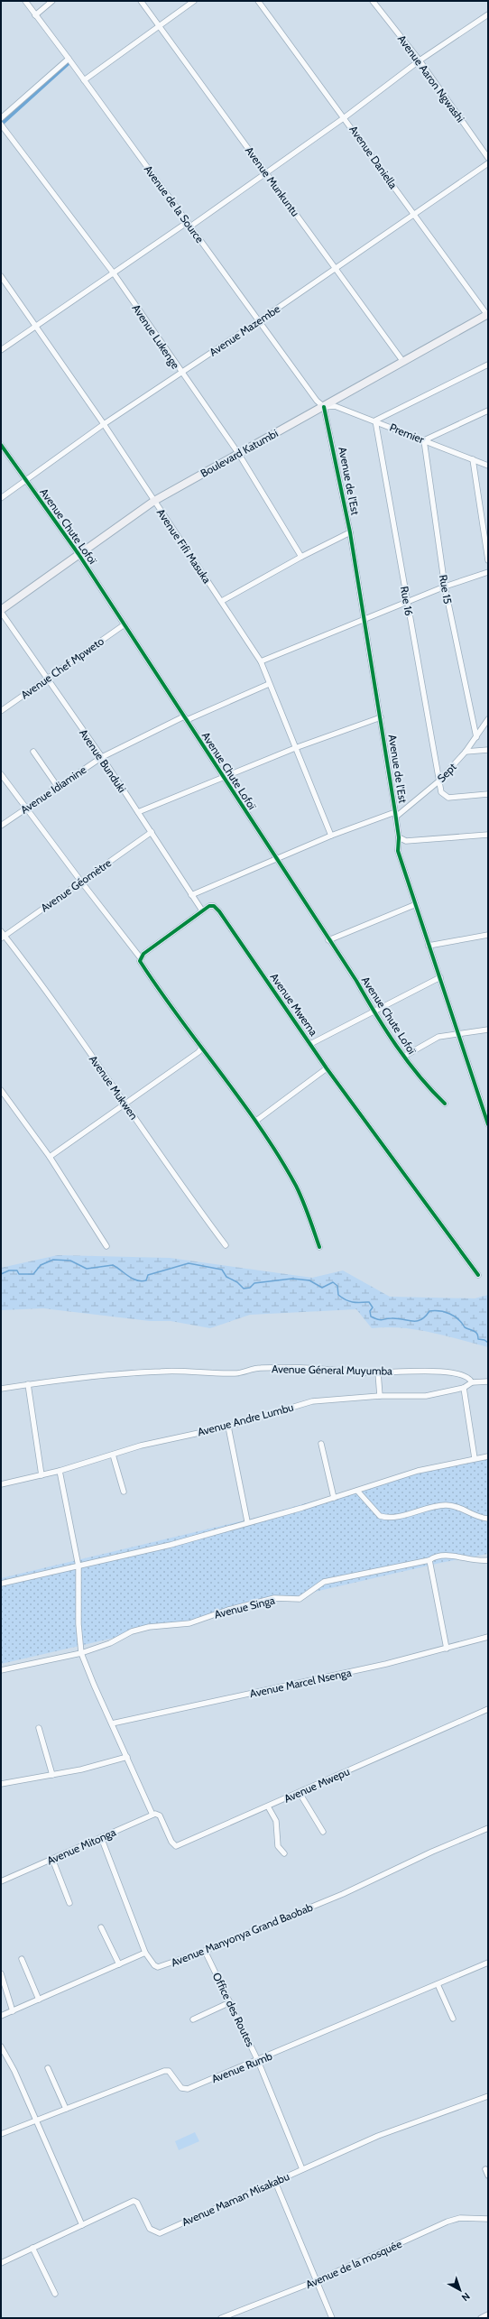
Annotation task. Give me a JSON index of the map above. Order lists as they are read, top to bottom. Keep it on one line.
{"streets":{"street":["Avenue Aaron Ngwashi","Avenue Daniella","Avenue Munkuntu","Avenue de la Source","Avenue Mazembe","Avenue Lukenge","Premier","Boulevard Katumbi","Avenue de l'Est","Avenue Chute Lofoï","Avenue Fifi Masuka","Rue 15","Rue 16","Avenue Chef Mpweto","Avenue Bunduki","Sept","Avenue Idiamine","Avenue Géomètre","Avenue Mwema","Avenue Mukwen","Avenue Géneral Muyumba","Avenue Andre Lumbu","Avenue Singa","Avenue Marcel Nsenga","Avenue Mwepu","Avenue Mitonga","Avenue Manyonya Grand Baobab","Office des Routes","Avenue Rumb","Avenue Maman Misakabu","Avenue de la mosquée"]},"crossings":[["Avenue Daniella","Avenue Mazembe"],["Avenue Daniella","Boulevard Katumbi"],["Avenue Munkuntu","Avenue Mazembe"],["Avenue Munkuntu","Boulevard Katumbi"],["Avenue de la Source","Avenue Mazembe"],["Avenue de la Source","Premier"],["Avenue de la Source","Boulevard Katumbi"],["Avenue de la Source","Avenue de l'Est"],["Avenue Mazembe","Avenue Lukenge"],["Avenue Mazembe","Avenue Chute Lofoï"],["Avenue Mazembe","Avenue Fifi Masuka"],["Avenue Lukenge","Boulevard Katumbi"],["Premier","Boulevard Katumbi"],["Premier","Avenue de l'Est"],["Premier","Rue 15"],["Premier","Rue 16"],["Boulevard Katumbi","Avenue de l'Est"],["Boulevard Katumbi","Avenue Chute Lofoï"],["Boulevard Katumbi","Avenue Fifi Masuka"],["Boulevard Katumbi","Avenue Bunduki"],["Avenue de l'Est","Sept"],["Avenue Chute Lofoï","Avenue Chef Mpweto"],["Avenue Chute Lofoï","Sept"],["Avenue Chute Lofoï","Avenue Idiamine"],["Avenue Fifi Masuka","Sept"],["Avenue Fifi Masuka","Avenue Idiamine"],["Rue 15","Sept"],["Rue 16","Sept"],["Avenue Chef Mpweto","Avenue Bunduki"],["Avenue Bunduki","Sept"],["Avenue Bunduki","Avenue Idiamine"],["Avenue Bunduki","Avenue Géomètre"],["Avenue Bunduki","Avenue Mwema"],["Avenue Géomètre","Avenue Mukwen"],["Avenue Géneral Muyumba","Avenue Andre Lumbu"],["Avenue Mwepu","Avenue Mitonga"],["Avenue Manyonya Grand Baobab","Office des Routes"],["Office des Routes","Avenue Rumb"],["Office des Routes","Avenue Maman Misakabu"]],"north":"bottom right"}
